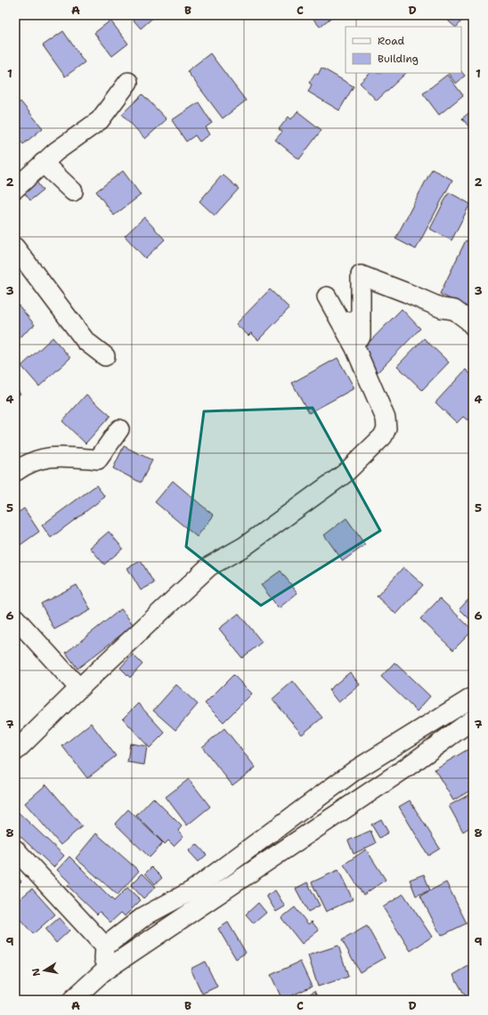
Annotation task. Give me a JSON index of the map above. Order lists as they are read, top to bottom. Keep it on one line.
{"legend":["Road","Building"],"north":"left","grid":{"columns":["A","B","C","D"],"rows":["1","2","3","4","5","6","7","8","9"]}}
